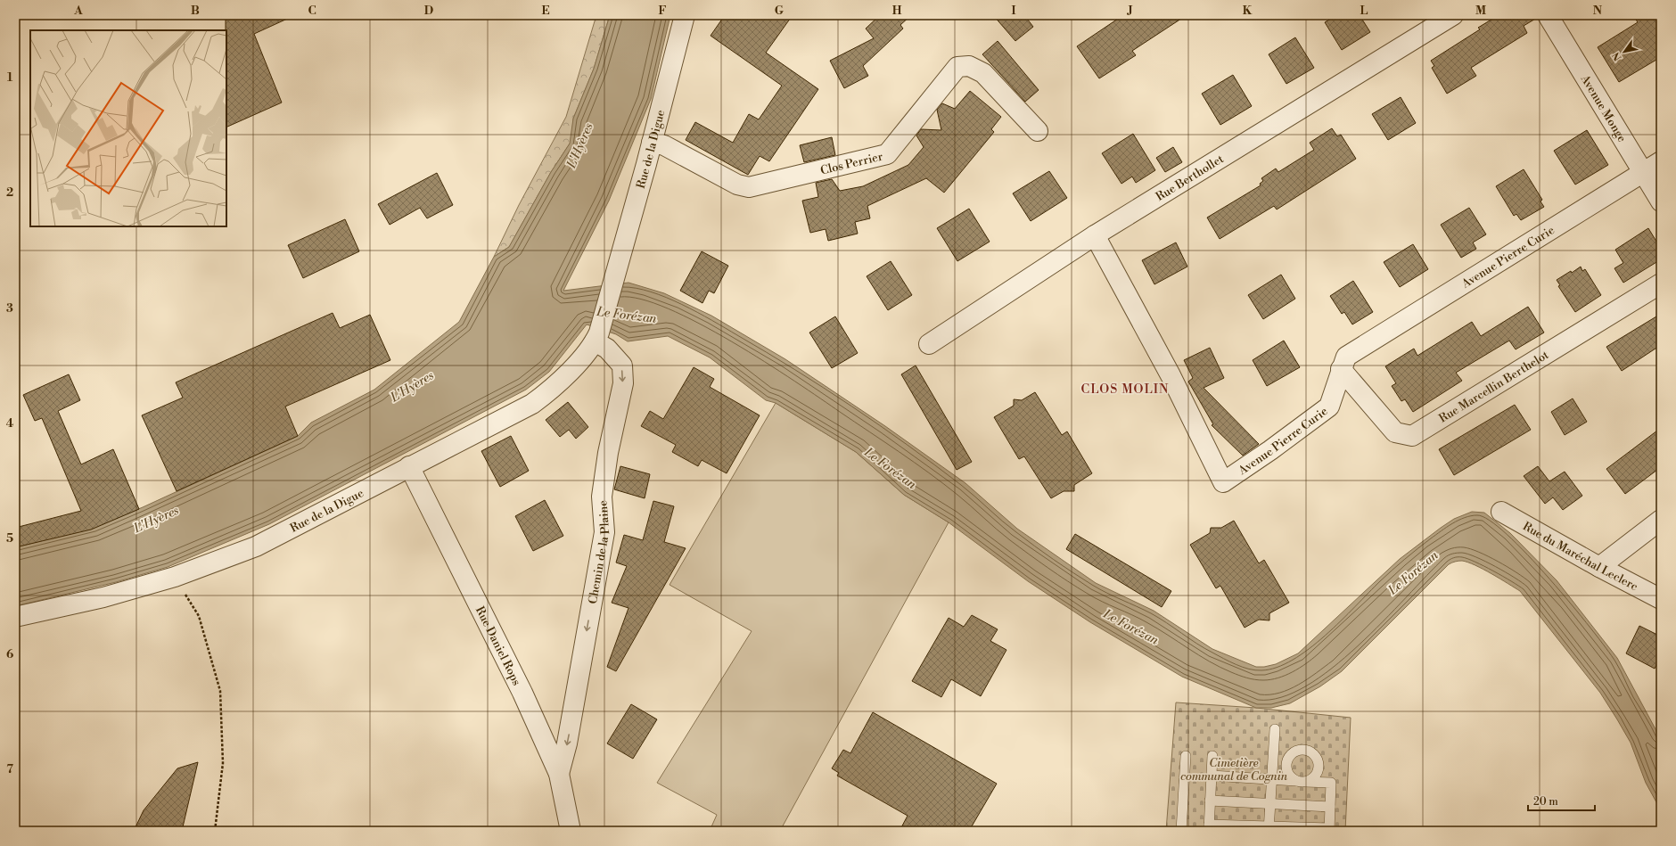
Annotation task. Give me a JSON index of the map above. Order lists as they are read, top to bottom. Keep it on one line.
{"streets":{"street":["Avenue Monge","Rue de la Digue","Clos Perrier","Rue Berthollet","Avenue Pierre Curie","Rue Marcellin Berthelot","Chemin de la Plaine","Rue du Maréchal Leclerc","Rue Daniel Rops"]},"crossings":[["Avenue Monge","Avenue Pierre Curie"],["Rue de la Digue","Clos Perrier"],["Rue de la Digue","Chemin de la Plaine"],["Rue de la Digue","Rue Daniel Rops"],["Rue Berthollet","Avenue Pierre Curie"],["Avenue Pierre Curie","Rue Marcellin Berthelot"],["Chemin de la Plaine","Rue Daniel Rops"]],"one_way":["Chemin de la Plaine"],"districts":["CLOS MOLIN"],"water":["L'Hyères","Le Forézan"],"parks":["Cimetière communal de Cognin"],"scale_bar":"20 m","north":"bottom left","grid":{"columns":["A","B","C","D","E","F","G","H","I","J","K","L","M","N"],"rows":["1","2","3","4","5","6","7"]}}
